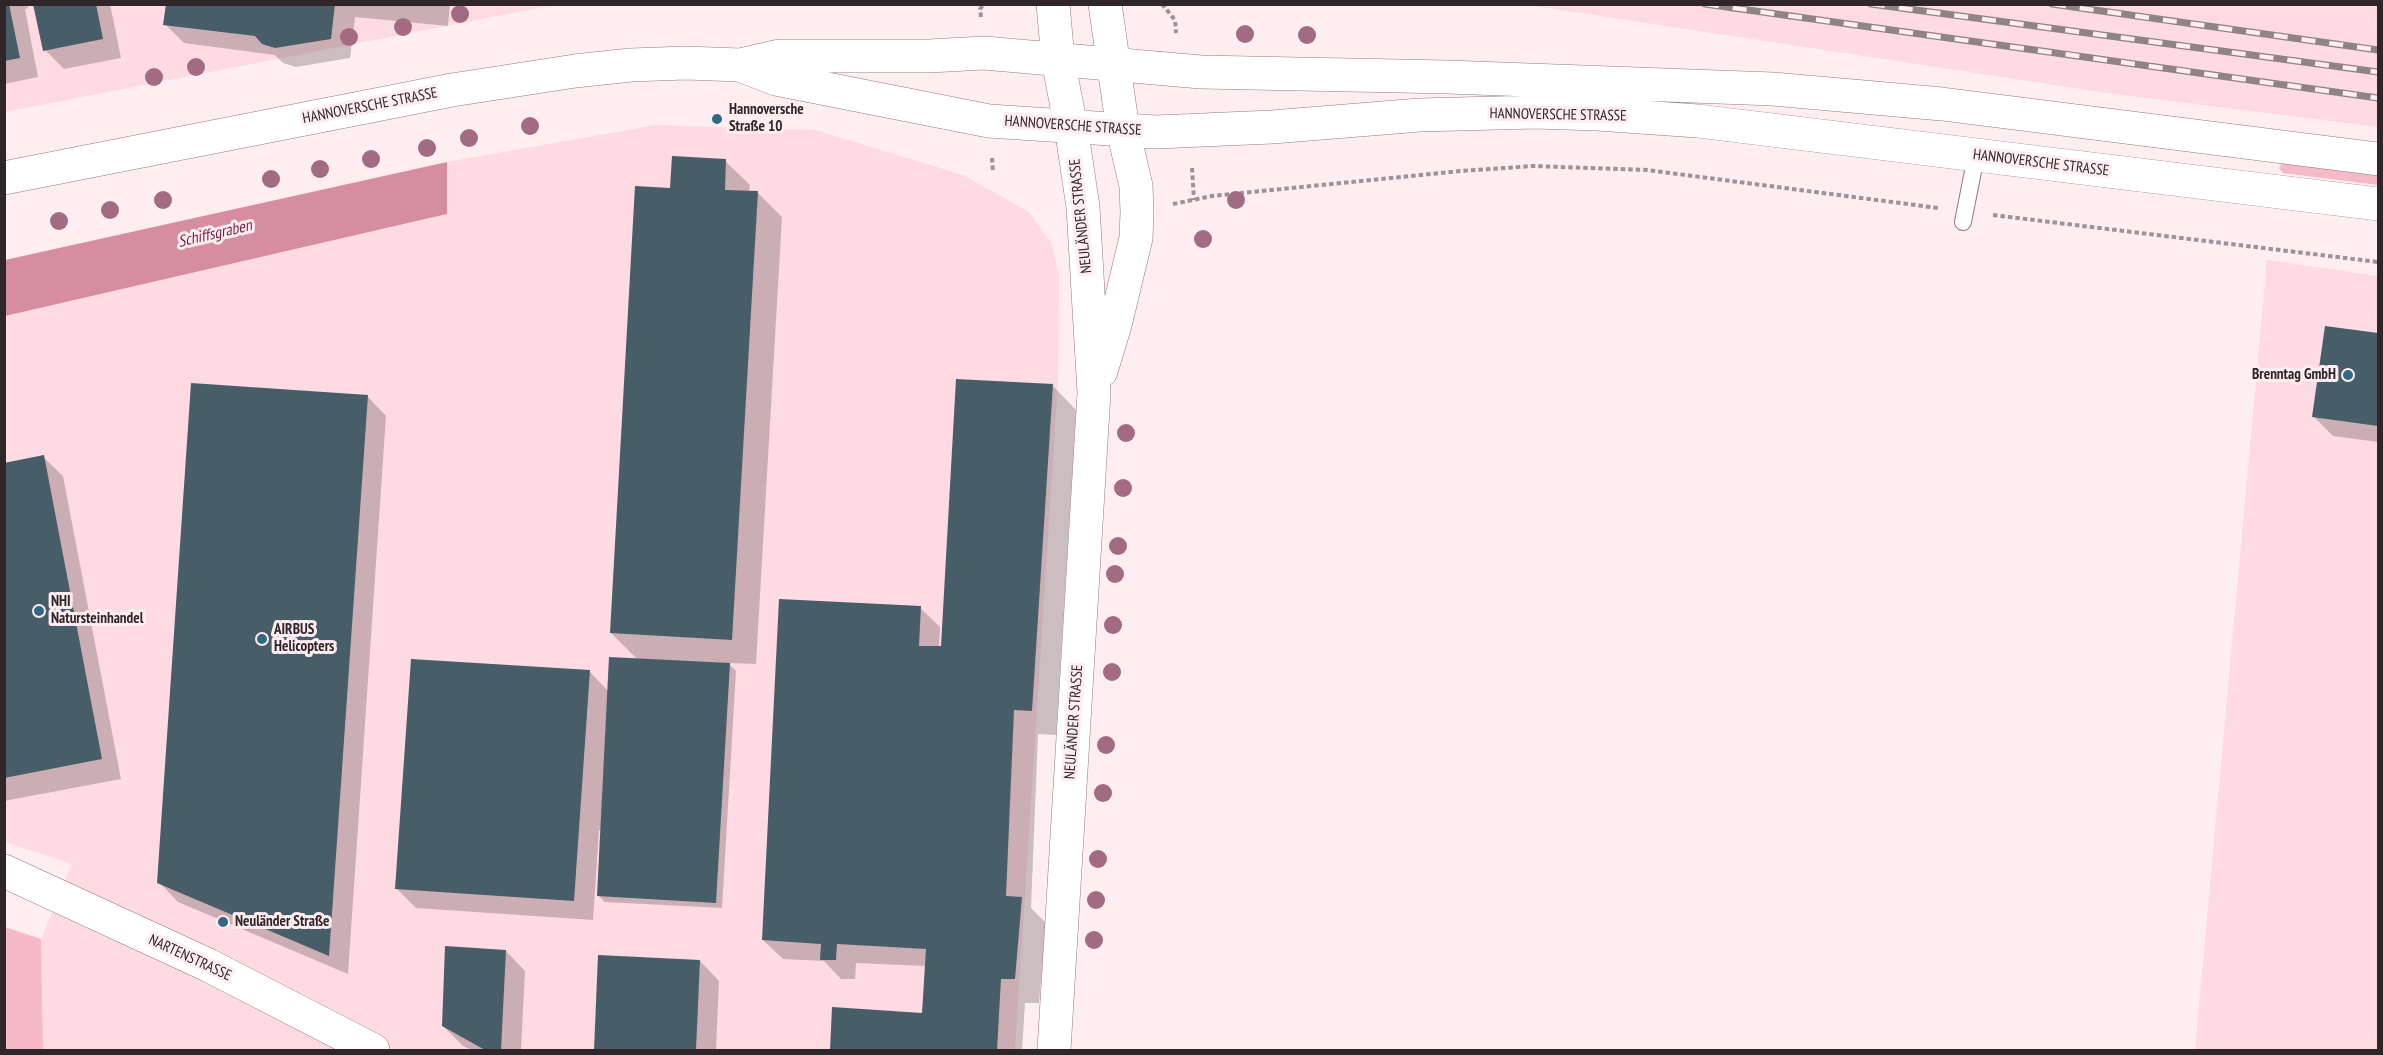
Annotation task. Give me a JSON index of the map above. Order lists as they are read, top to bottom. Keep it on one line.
{"streets":{"main road":["HANNOVERSCHE STRASSE","NEULÄNDER STRASSE","NARTENSTRASSE"]},"crossings":[["HANNOVERSCHE STRASSE","NEULÄNDER STRASSE"]],"water":["Schiffsgraben"],"places":["Hannoversche Straße 10","Brenntag GmbH","NHI Natursteinhandel","AIRBUS Helicopters","Neuländer Straße"]}
